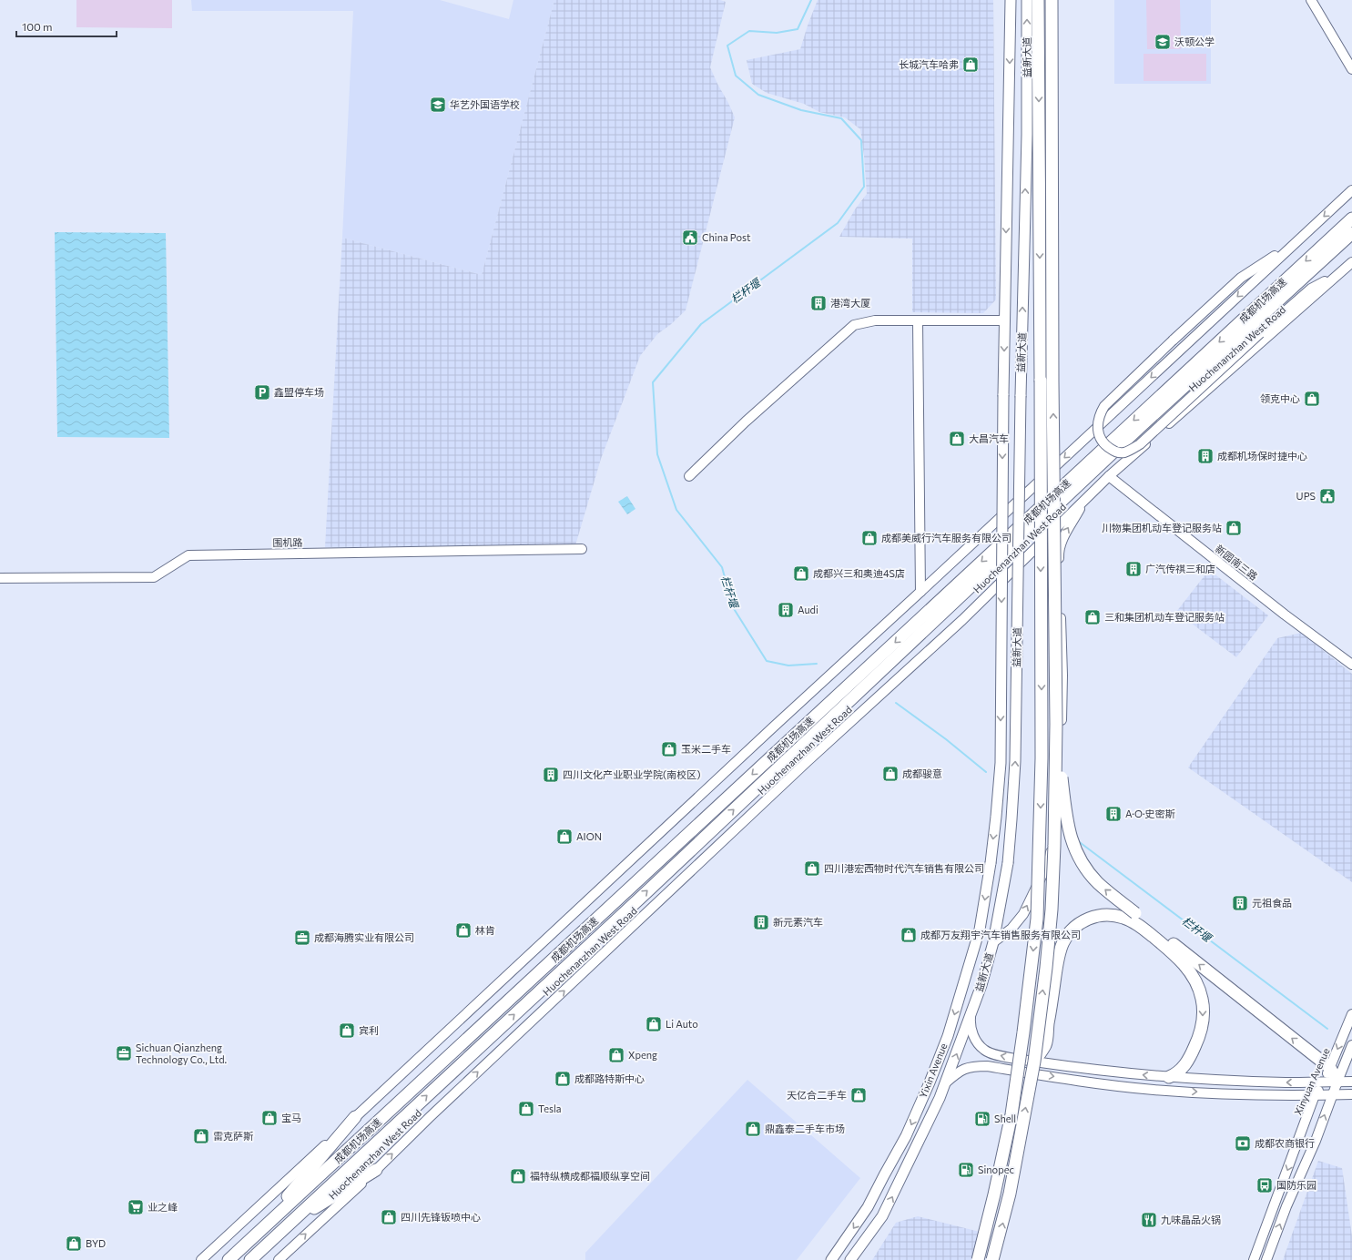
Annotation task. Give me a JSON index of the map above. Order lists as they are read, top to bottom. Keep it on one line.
{"streets":{"highway":["成都机场高速"],"main road":["益新大道","Huochenanzhan West Road","围机路","新园南三路","Yixin Avenue","Xinyuan Avenue"]},"crossings":[["益新大道","Yixin Avenue"],["Huochenanzhan West Road","新园南三路"]],"one_way":["Yixin Avenue"],"water":["栏杆堰"],"places":{"school or university":["沃顿公学","华艺外国语学校"],"shop":["长城汽车哈弗","领克中心","大昌汽车","川物集团机动车登记服务站","成都美威行汽车服务有限公司","成都兴三和奥迪4S店","三和集团机动车登记服务站","玉米二手车","成都骏意","AION","四川港宏西物时代汽车销售有限公司","林肯","成都万友翔宇汽车销售服务有限公司","Li Auto","宾利","Xpeng","成都路特斯中心","天亿合二手车","Tesla","宝马","鼎鑫泰二手车市场","雷克萨斯","福特纵横成都福顺纵享空间","四川先锋钣喷中心","BYD"],"public building":["China Post","UPS"],"building":["港湾大厦","成都机场保时捷中心","广汽传祺三和店","Audi","四川文化产业职业学院(南校区)","A·O·史密斯","元祖食品","新元素汽车"],"parking":["鑫盟停车场"],"office":["成都海腾实业有限公司","Sichuan Qianzheng Technology Co., Ltd."],"fuel station":["Shell","Sinopec"],"bank":["成都农商银行"],"bus stop":["国防乐园"],"supermarket":["业之峰"],"restaurant":["九味晶品火锅"]},"scale_bar":"100 m"}
